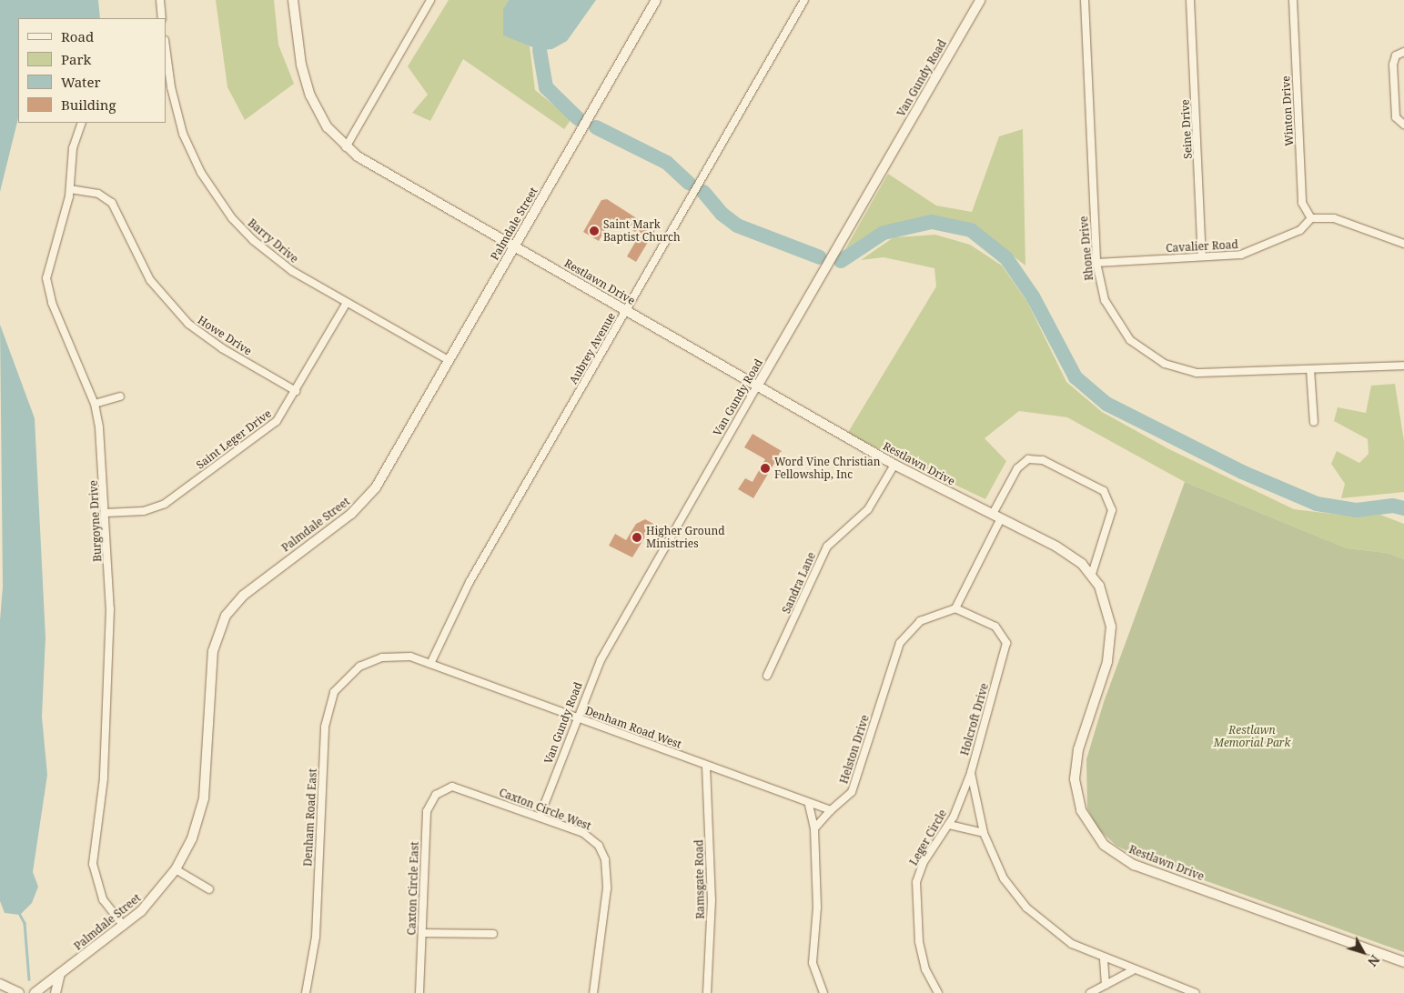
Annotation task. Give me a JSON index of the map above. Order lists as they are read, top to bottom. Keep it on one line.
{"streets":{"street":["Van Gundy Road","Winton Drive","Seine Drive","Palmdale Street","Barry Drive","Cavalier Road","Rhone Drive","Restlawn Drive","Howe Drive","Aubrey Avenue","Saint Leger Drive","Burgoyne Drive","Sandra Lane","Holcroft Drive","Denham Road West","Helston Drive","Caxton Circle West","Denham Road East","Leger Circle","Ramsgate Road","Caxton Circle East"]},"crossings":[["Van Gundy Road","Restlawn Drive"],["Van Gundy Road","Denham Road West"],["Van Gundy Road","Caxton Circle West"],["Winton Drive","Cavalier Road"],["Seine Drive","Cavalier Road"],["Palmdale Street","Barry Drive"],["Palmdale Street","Restlawn Drive"],["Palmdale Street","Burgoyne Drive"],["Barry Drive","Saint Leger Drive"],["Cavalier Road","Rhone Drive"],["Restlawn Drive","Aubrey Avenue"],["Restlawn Drive","Sandra Lane"],["Howe Drive","Saint Leger Drive"],["Howe Drive","Burgoyne Drive"],["Aubrey Avenue","Denham Road West"],["Saint Leger Drive","Burgoyne Drive"],["Holcroft Drive","Helston Drive"],["Holcroft Drive","Leger Circle"],["Denham Road West","Denham Road East"],["Denham Road West","Ramsgate Road"],["Caxton Circle West","Caxton Circle East"]],"parks":["Restlawn Memorial Park"],"places":["Saint Mark Baptist Church","Word Vine Christian Fellowship, Inc","Higher Ground Ministries"],"legend":["Road","Park","Water","Building"],"north":"bottom right"}
